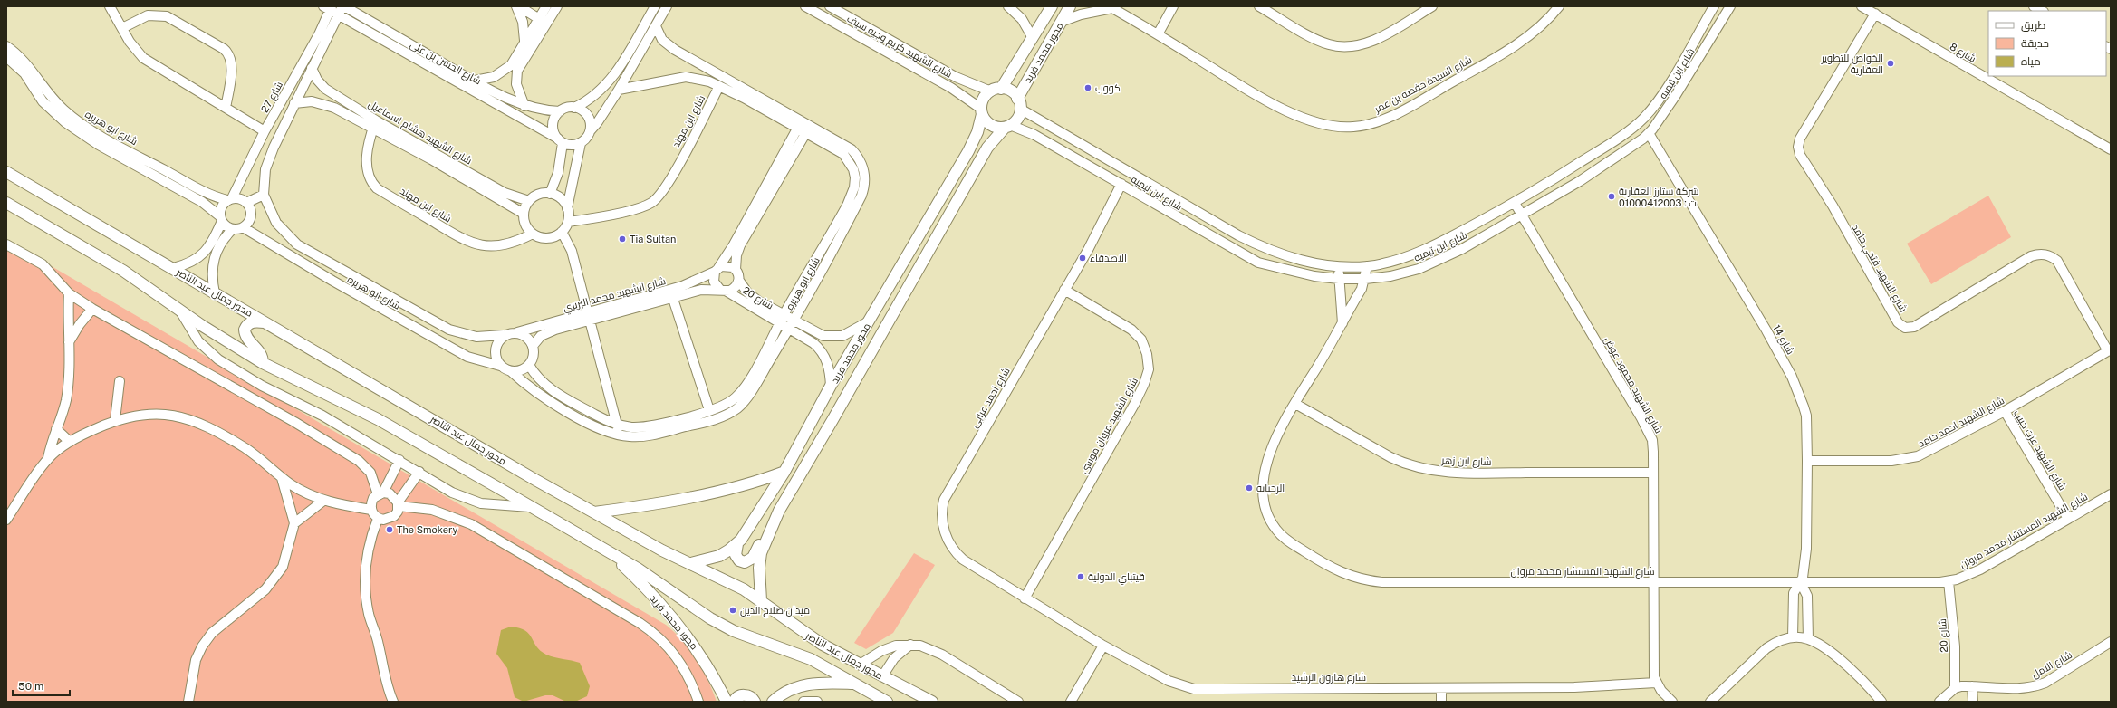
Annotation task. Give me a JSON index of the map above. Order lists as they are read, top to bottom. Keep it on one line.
{"streets":{"main road":["محور محمد فريد","محور جمال عبد الناصر"],"street":["شارع الشهيد كريم وجيه سيف","شارع 8","شارع الحسن بن على","شارع ابن تيميه","شارع السيدة حفصه بن عمر","شارع 27","شارع ابن مهند","شارع ابو هريره","شارع الشهيد هشام اسماعيل","شارع الشهيد فتحي حامد","شارع الشهيد محمد البربري","شارع 20","شارع 14","شارع الشهيد محمود عوض","شارع احمد عرابى","شارع الشهيد احمد حامد","شارع الشهيد مروان موسى","شارع الشهيد عزت حبيب","شارع ابن زهر","شارع الشهيد المستشار محمد مروان","شارع الامل","شارع هارون الرشيد"]},"crossings":[["شارع الشهيد كريم وجيه سيف","محور محمد فريد"],["شارع الشهيد كريم وجيه سيف","شارع ابن تيميه"],["محور محمد فريد","شارع ابن تيميه"],["محور محمد فريد","محور جمال عبد الناصر"],["محور محمد فريد","شارع 20"],["شارع 8","شارع الشهيد فتحي حامد"],["شارع الحسن بن على","شارع 27"],["شارع ابن تيميه","شارع 14"],["شارع ابن تيميه","شارع الشهيد محمود عوض"],["شارع ابن تيميه","شارع احمد عرابى"],["شارع ابن تيميه","شارع الشهيد المستشار محمد مروان"],["شارع 27","شارع ابو هريره"],["شارع 27","شارع الشهيد هشام اسماعيل"],["شارع ابن مهند","شارع ابو هريره"],["شارع ابن مهند","شارع الشهيد هشام اسماعيل"],["شارع ابو هريره","شارع الشهيد محمد البربري"],["شارع ابو هريره","شارع 20"],["شارع الشهيد فتحي حامد","شارع الشهيد احمد حامد"],["شارع الشهيد محمد البربري","شارع 20"],["شارع 20","شارع الشهيد المستشار محمد مروان"],["شارع 20","شارع الامل"],["شارع 14","شارع الشهيد احمد حامد"],["شارع 14","شارع الشهيد المستشار محمد مروان"],["شارع الشهيد محمود عوض","شارع ابن زهر"],["شارع الشهيد محمود عوض","شارع الشهيد المستشار محمد مروان"],["شارع الشهيد محمود عوض","شارع هارون الرشيد"],["شارع احمد عرابى","شارع الشهيد مروان موسى"],["شارع احمد عرابى","شارع هارون الرشيد"],["شارع الشهيد احمد حامد","شارع الشهيد عزت حبيب"],["شارع الشهيد مروان موسى","شارع هارون الرشيد"],["شارع الشهيد عزت حبيب","شارع الشهيد المستشار محمد مروان"],["شارع ابن زهر","شارع الشهيد المستشار محمد مروان"]],"places":["الخواص للتطوير العقارية","كووب","شركة ستارز العقارية ت : 01000412003","Tia Sultan","الاصدقاء","الرحبايه","The Smokery","قيتباي الدولية","ميدان صلاح الدين"],"legend":["طريق","حديقة","مياه"],"scale_bar":"50 m"}
